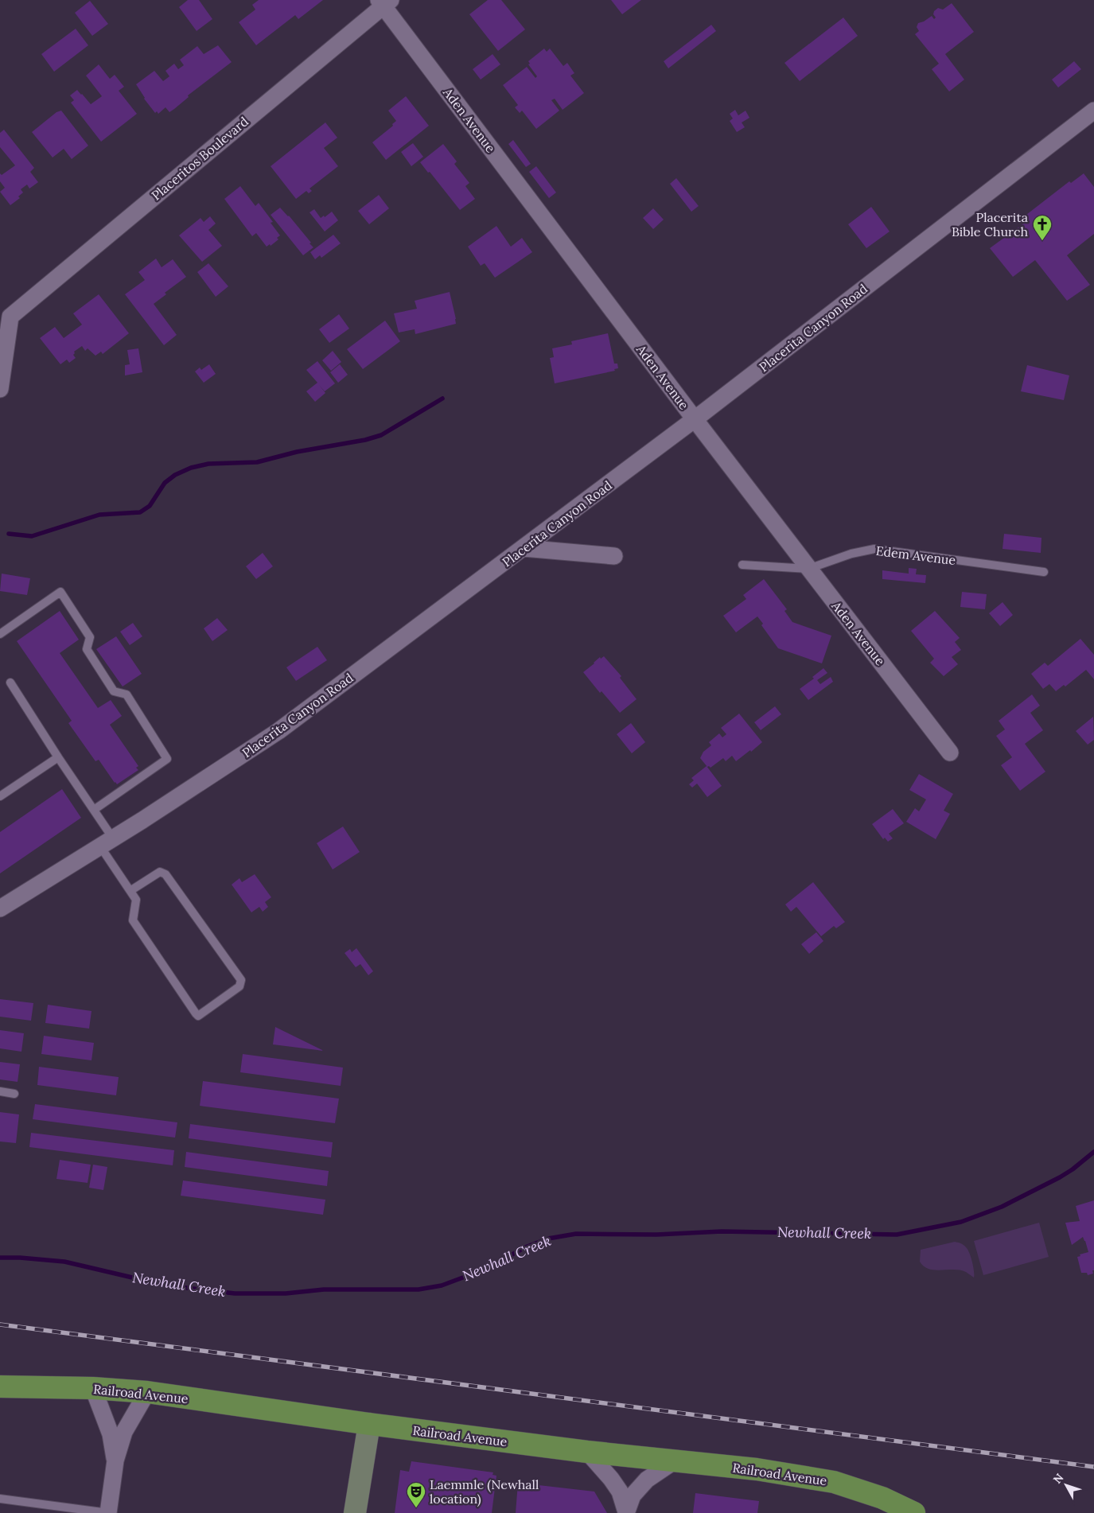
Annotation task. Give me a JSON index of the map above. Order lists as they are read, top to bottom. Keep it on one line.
{"streets":{"main road":["Railroad Avenue"],"street":["Aden Avenue","Placeritos Boulevard","Placerita Canyon Road"],"lane":["Edem Avenue"]},"crossings":[["Aden Avenue","Placeritos Boulevard"],["Aden Avenue","Placerita Canyon Road"],["Aden Avenue","Edem Avenue"]],"water":["Newhall Creek"],"places":{"church":["Placerita Bible Church"],"theatre":["Laemmle (Newhall location)"]},"north":"top left"}
